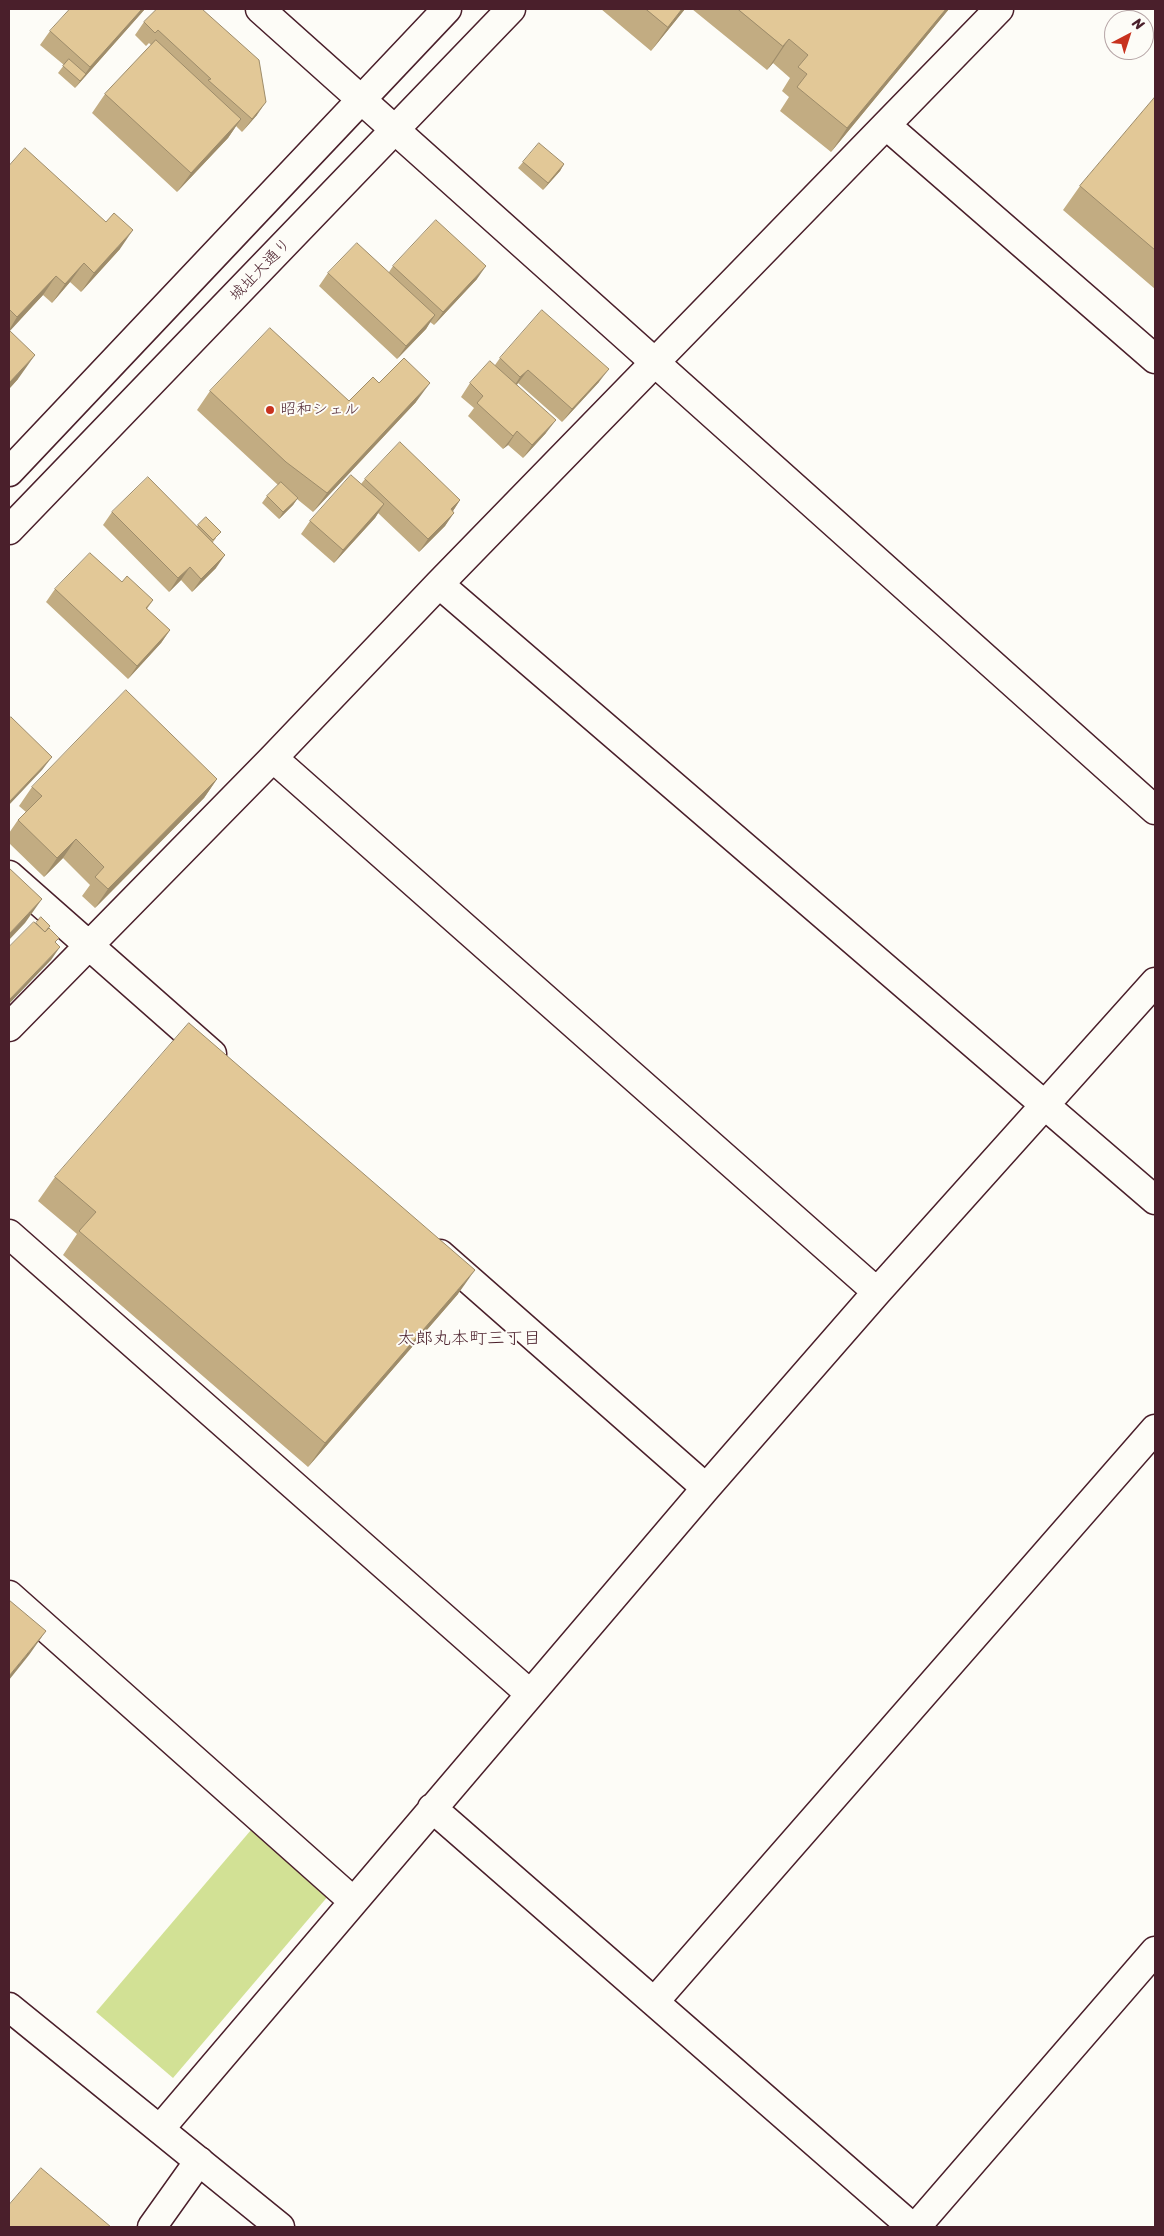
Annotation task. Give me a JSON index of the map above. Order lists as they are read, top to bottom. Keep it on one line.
{"streets":{"main road":["城址大通り"]},"districts":["太郎丸本町三丁目"],"places":["昭和シェル"],"north":"top right"}
